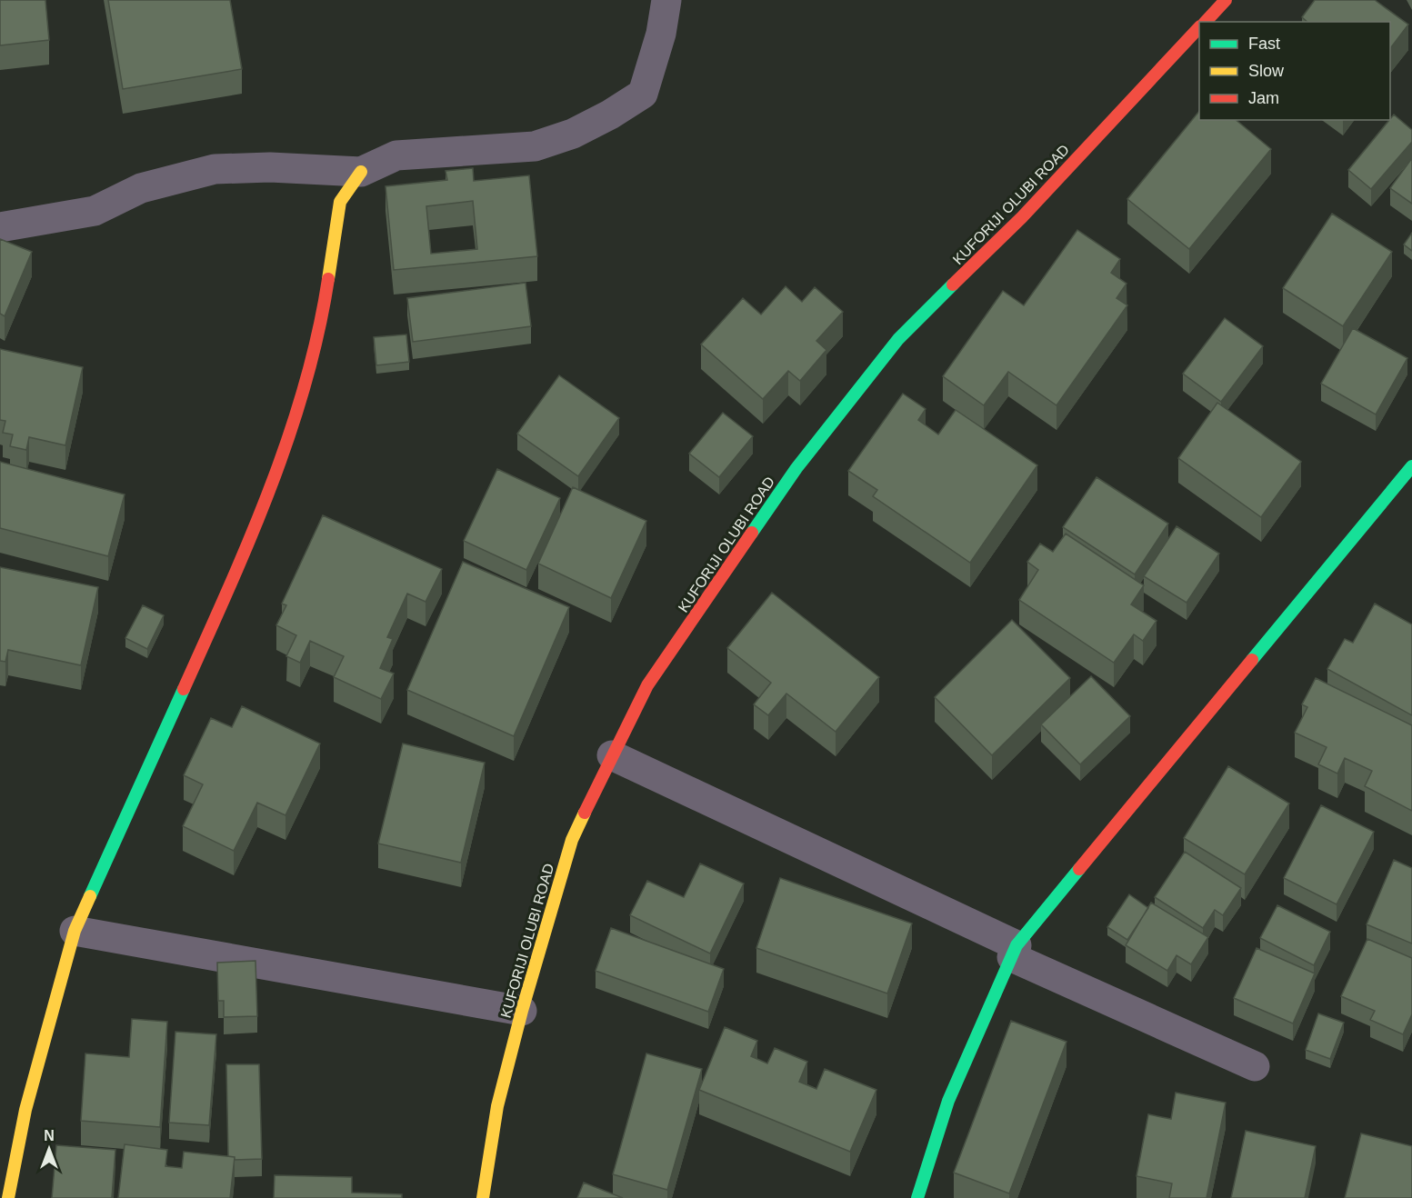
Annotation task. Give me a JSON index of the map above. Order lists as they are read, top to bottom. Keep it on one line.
{"streets":{"street":["KUFORIJI OLUBI ROAD"]},"legend":["Fast","Slow","Jam"],"north":"top"}
